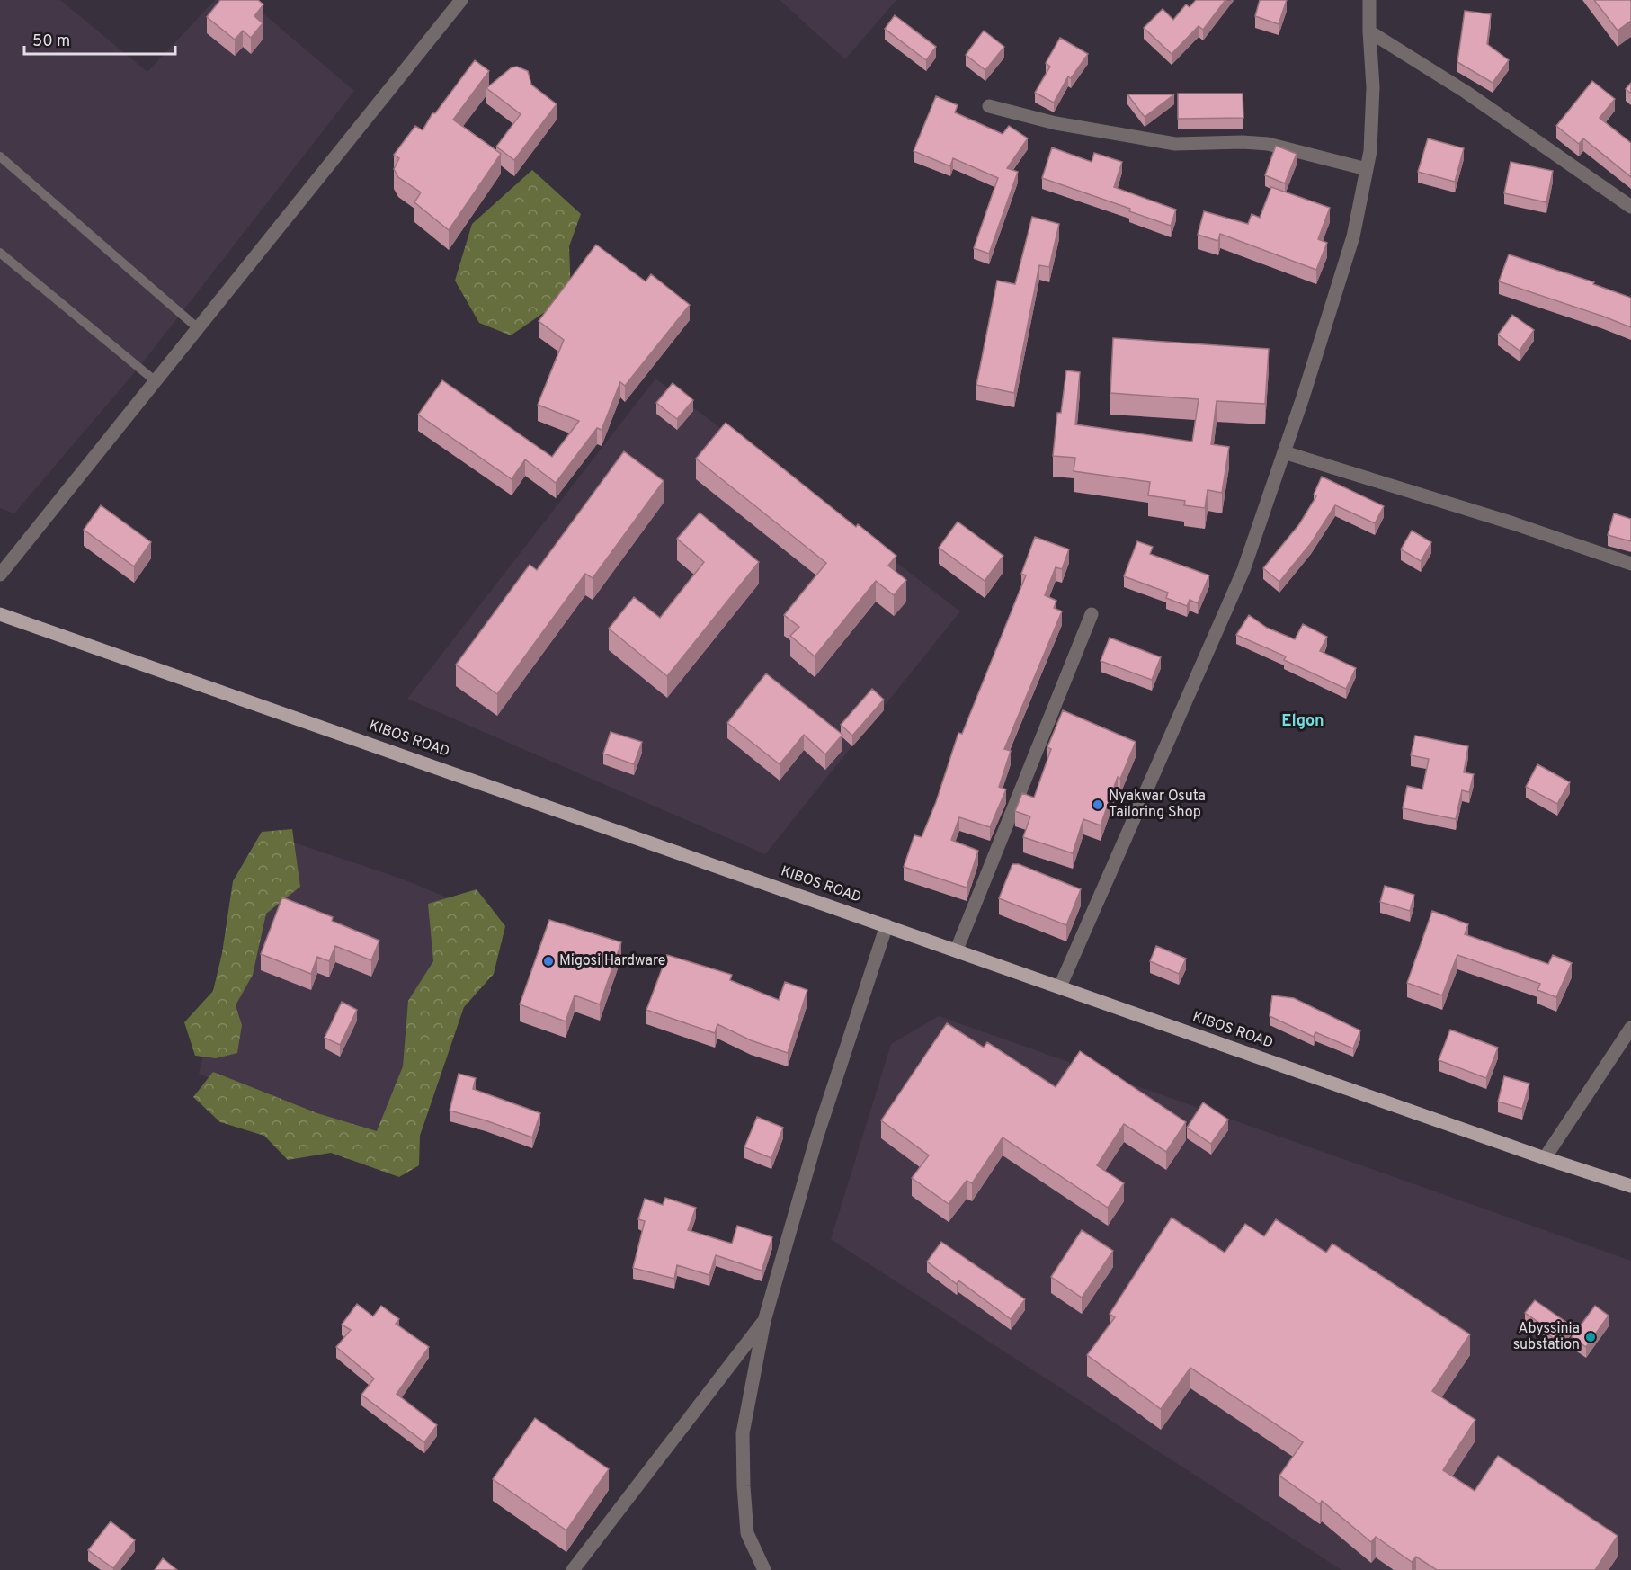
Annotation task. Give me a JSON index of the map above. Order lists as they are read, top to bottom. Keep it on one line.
{"streets":{"main road":["KIBOS ROAD"]},"districts":["Elgon"],"places":["Nyakwar Osuta Tailoring Shop","Migosi Hardware","Abyssinia substation"],"scale_bar":"50 m"}
